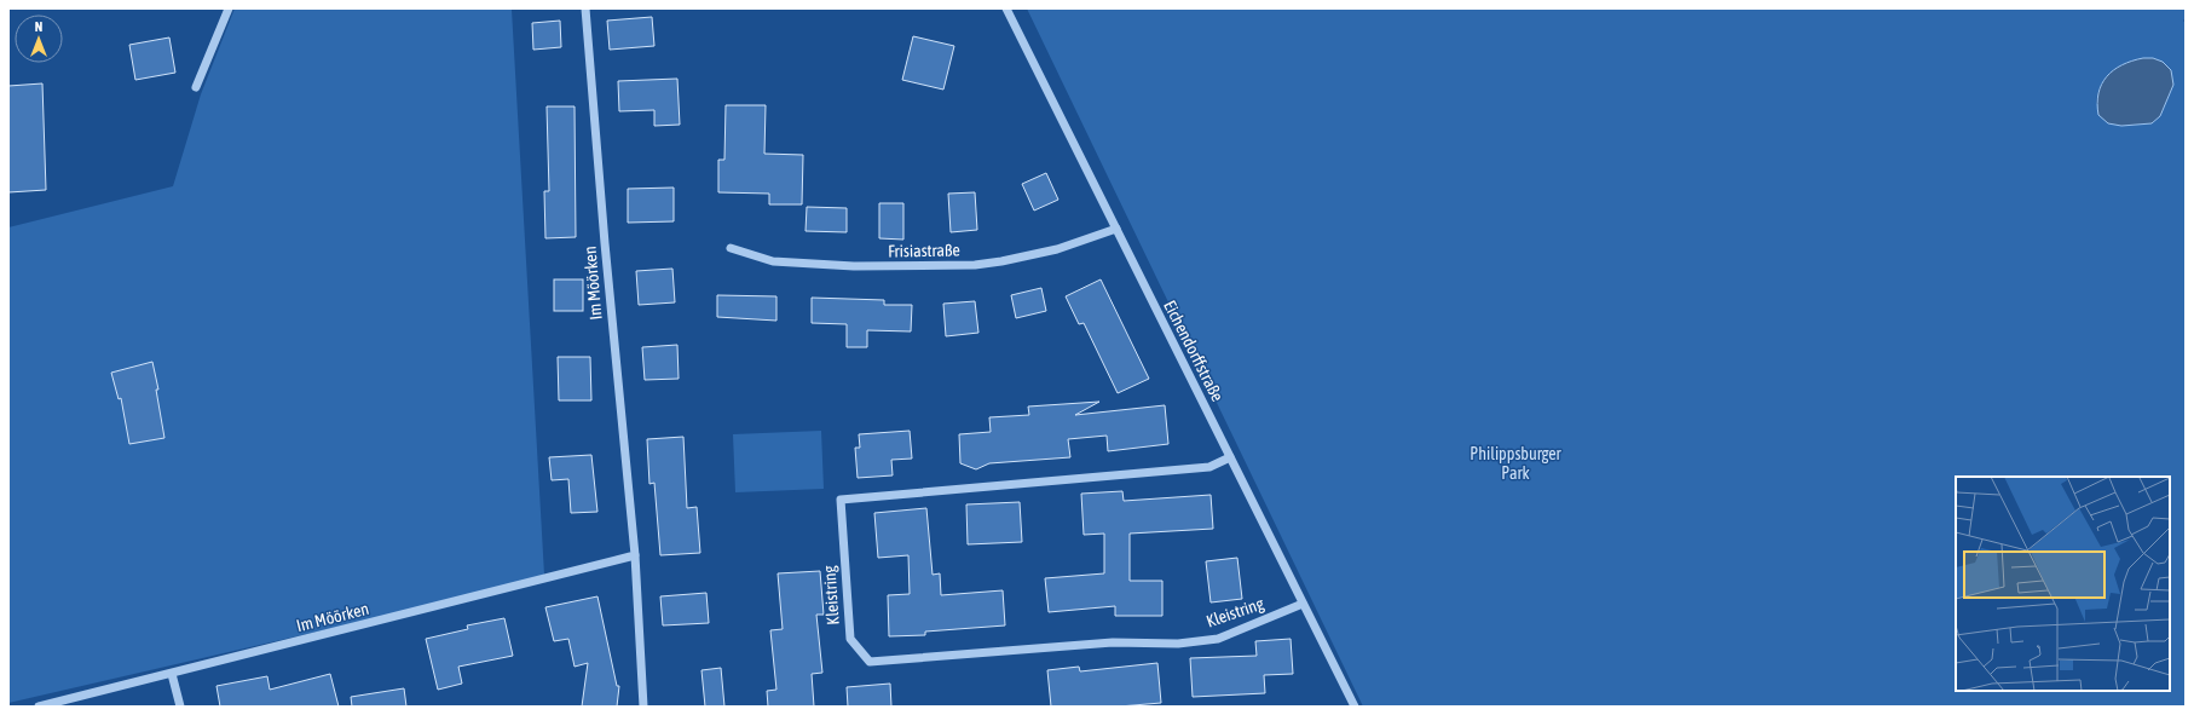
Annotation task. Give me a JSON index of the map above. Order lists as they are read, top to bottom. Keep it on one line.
{"streets":{"street":["Frisiastraße","Im Möörken","Eichendorffstraße","Kleistring"]},"crossings":[["Frisiastraße","Eichendorffstraße"],["Eichendorffstraße","Kleistring"]],"parks":["Philippsburger Park"],"north":"top"}
